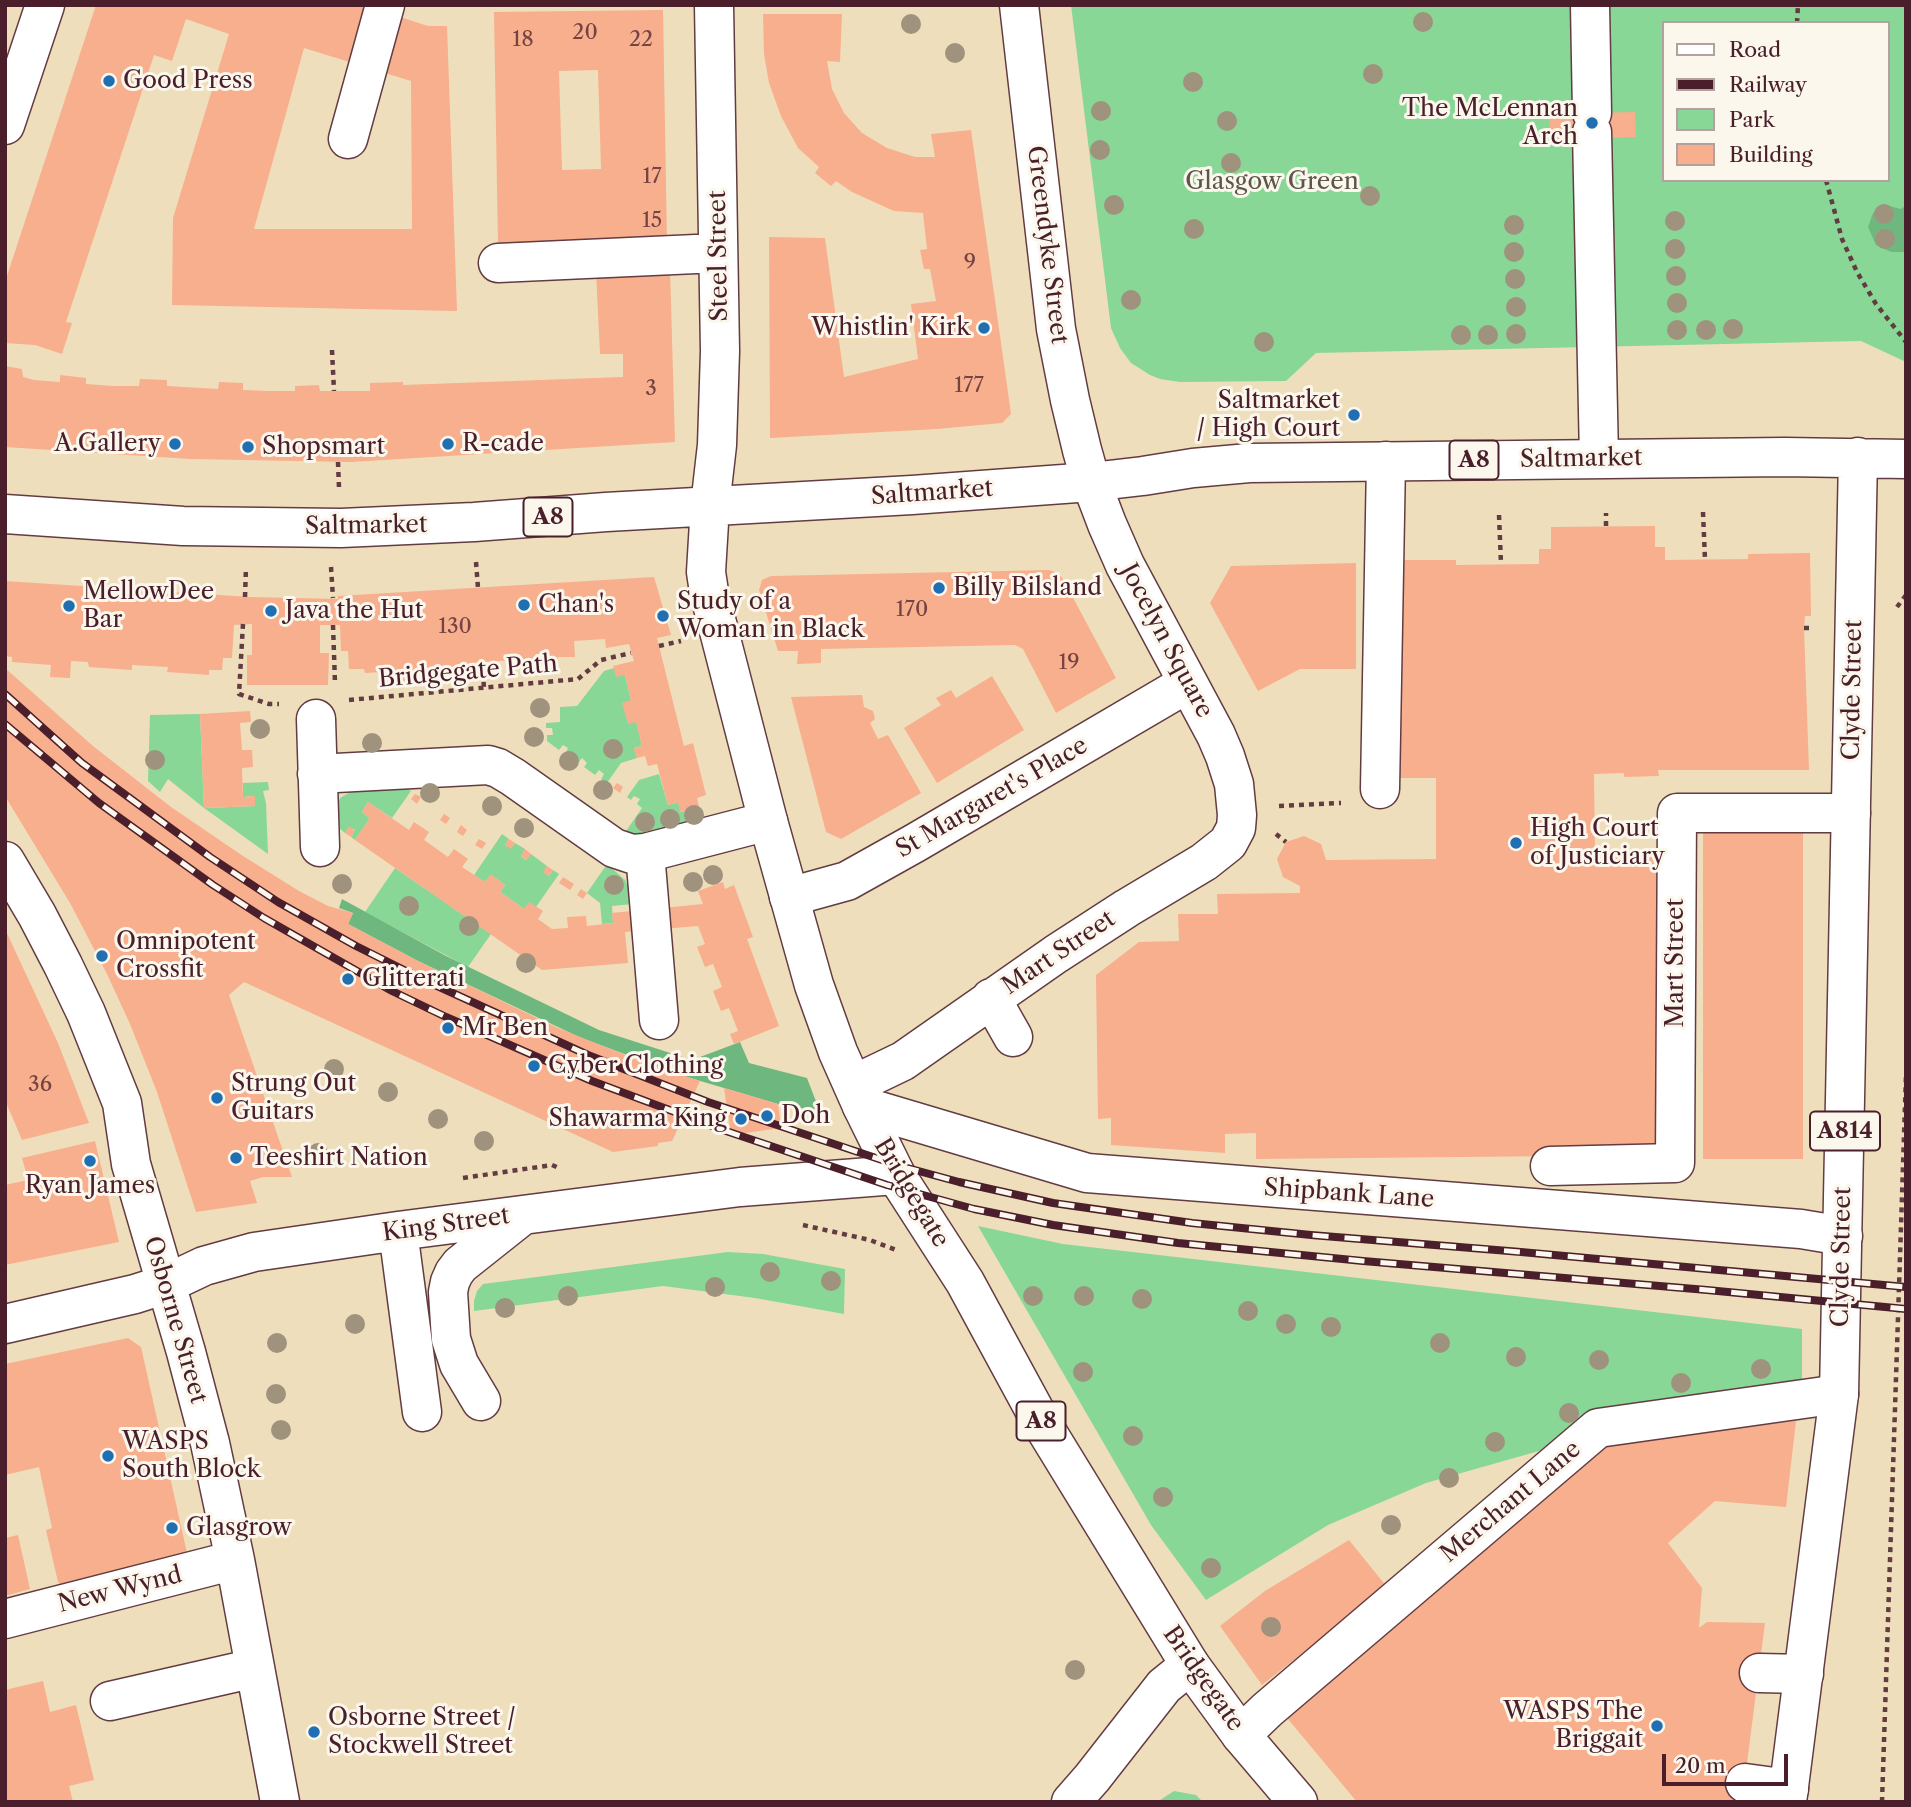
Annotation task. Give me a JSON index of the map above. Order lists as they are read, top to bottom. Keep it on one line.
{"streets":{"street":["Greendyke Street","Steel Street","Saltmarket","A8","Jocelyn Square","Clyde Street","St Margaret's Place","Mart Street","A814","Bridgegate","Shipbank Lane","King Street","Osborne Street","Merchant Lane","New Wynd"],"path":["Bridgegate Path"]},"crossings":[["Greendyke Street","Saltmarket"],["Greendyke Street","Jocelyn Square"],["Steel Street","Saltmarket"],["Steel Street","Bridgegate"],["Saltmarket","A8"],["Saltmarket","Jocelyn Square"],["Saltmarket","Clyde Street"],["Saltmarket","Bridgegate"],["A8","Clyde Street"],["Jocelyn Square","St Margaret's Place"],["Jocelyn Square","Mart Street"],["Clyde Street","Mart Street"],["Clyde Street","Shipbank Lane"],["Clyde Street","Merchant Lane"],["St Margaret's Place","Bridgegate"],["Mart Street","Bridgegate"],["Mart Street","Shipbank Lane"],["Bridgegate","Shipbank Lane"],["Bridgegate","King Street"],["Bridgegate","Merchant Lane"],["King Street","Osborne Street"],["Osborne Street","New Wynd"]],"parks":["Glasgow Green"],"places":["Good Press","The McLennan Arch","Whistlin' Kirk","Saltmarket / High Court","A.Gallery","R-cade","Shopsmart","Billy Bilsland","Chan's","MellowDee Bar","Java the Hut","Study of a Woman in Black","High Court of Justiciary","Omnipotent Crossfit","Glitterati","Mr Ben","Cyber Clothing","Strung Out Guitars","Doh","Shawarma King","Teeshirt Nation","Ryan James","WASPS South Block","Glasgrow","WASPS The Briggait","Osborne Street / Stockwell Street"],"house_numbers":["20","18","22","17","15","9","177","3","170","130","19","36"],"legend":["Road","Railway","Park","Building"],"scale_bar":"20 m"}
